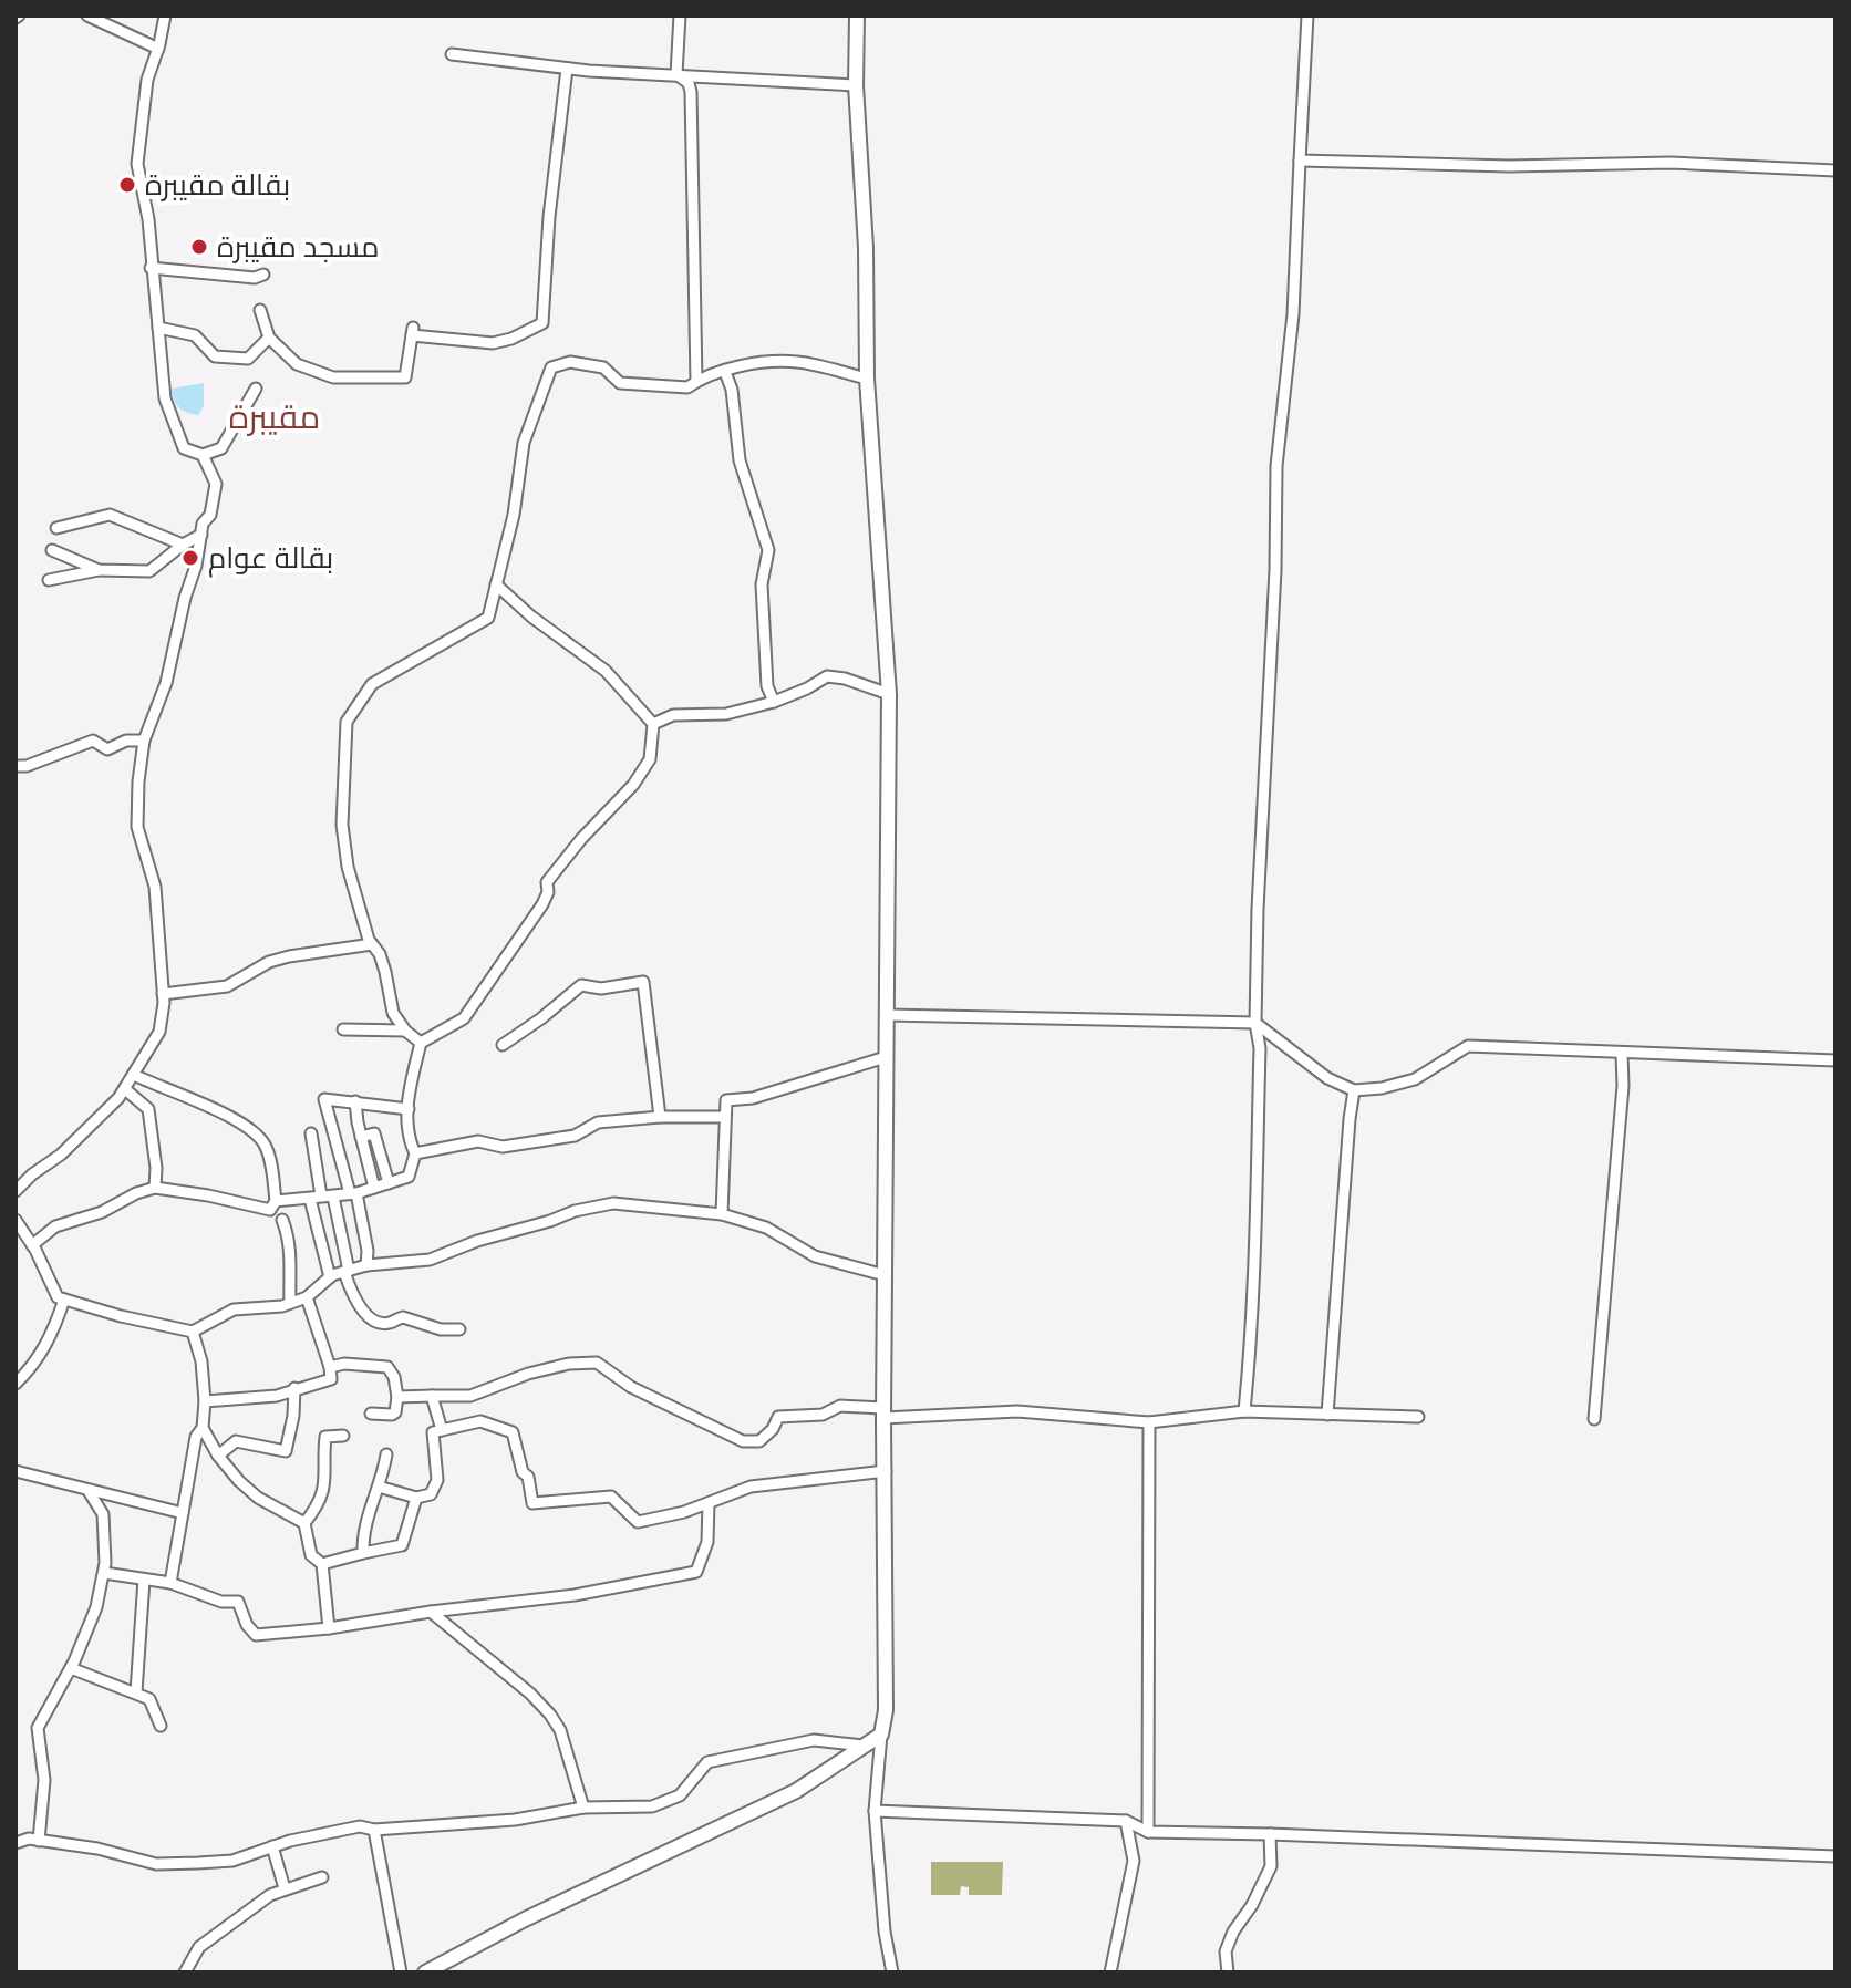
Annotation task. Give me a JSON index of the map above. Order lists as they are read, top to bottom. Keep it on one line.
{"districts":["مقيبرة"],"places":["بقالة مقيبرة","مسجد مقيبرة","بقالة عوام"]}
